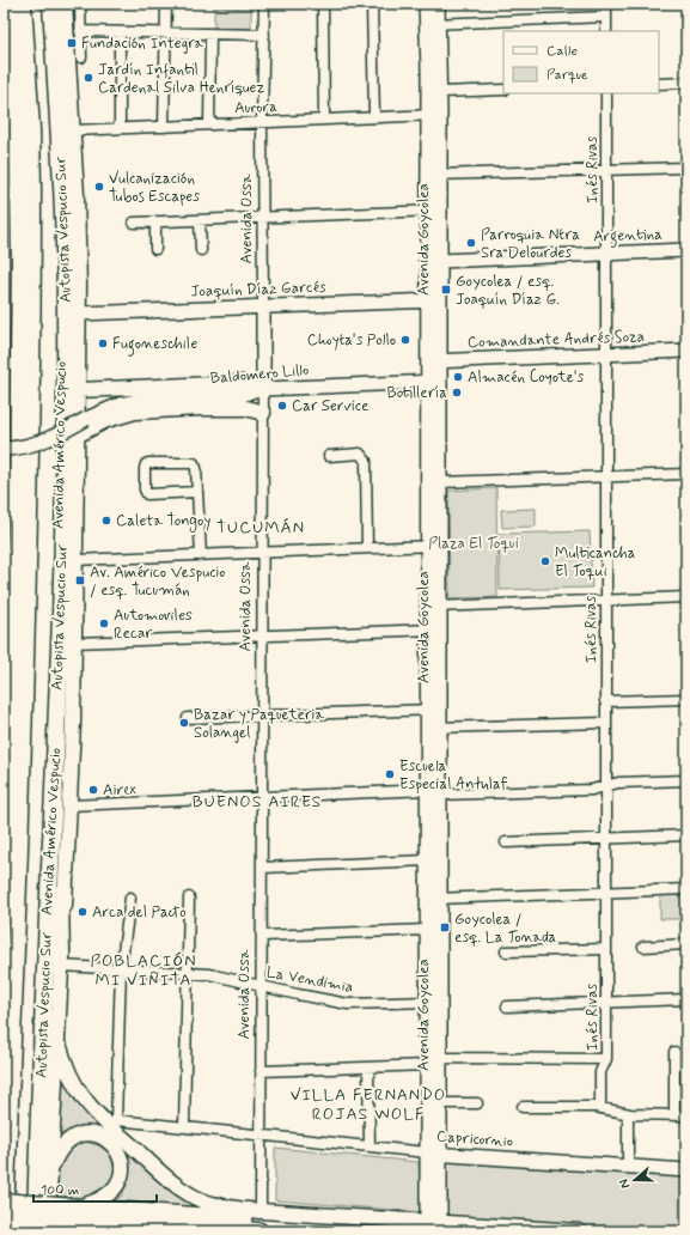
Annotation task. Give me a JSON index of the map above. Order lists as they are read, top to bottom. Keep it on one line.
{"streets":{"highway":["Autopista Vespucio Sur"],"main road":["Avenida Américo Vespucio"],"street":["Aurora","Inés Rivas","Avenida Ossa","Argentina","Avenida Goycolea","Joaquín Díaz Garcés","Comandante Andrés Soza","Baldomero Lillo","La Vendimia","Capricornio"]},"crossings":[["Aurora","Avenida Ossa"],["Aurora","Avenida Goycolea"],["Aurora","Avenida Américo Vespucio"],["Inés Rivas","Argentina"],["Inés Rivas","Comandante Andrés Soza"],["Avenida Ossa","Joaquín Díaz Garcés"],["Avenida Ossa","Baldomero Lillo"],["Avenida Ossa","La Vendimia"],["Avenida Ossa","Capricornio"],["Argentina","Avenida Goycolea"],["Avenida Goycolea","Joaquín Díaz Garcés"],["Avenida Goycolea","Comandante Andrés Soza"],["Avenida Goycolea","Baldomero Lillo"],["Avenida Goycolea","La Vendimia"],["Avenida Goycolea","Capricornio"],["Joaquín Díaz Garcés","Avenida Américo Vespucio"],["Avenida Américo Vespucio","La Vendimia"],["La Vendimia","Capricornio"]],"districts":["TUCUMÁN","BUENOS AIRES","POBLACIÓN MI VIÑITA","VILLA FERNANDO ROJAS WOLF"],"parks":["Plaza El Toqui"],"places":{"transit":["Fundación Integra","Goycolea / esq. Joaquín Díaz G.","Av. Américo Vespucio / esq. Tucumán","Goycolea / esq. La Tonada"],"other":["Jardín Infantil Cardenal Silva Henríquez","Vulcanización Tubos Escapes","Parroquia Ntra Sra Delourdes","Choyta's Pollo","Fugoneschile","Almacén Coyote's","Botillería","Car Service","Caleta Tongoy","Multicancha El Toqui","Automoviles Recar","Bazar y Paqueteria Solangel","Escuela Especial Antulaf","Airex","Arca del Pacto"]},"legend":["Calle","Parque"],"scale_bar":"100 m","north":"left"}
